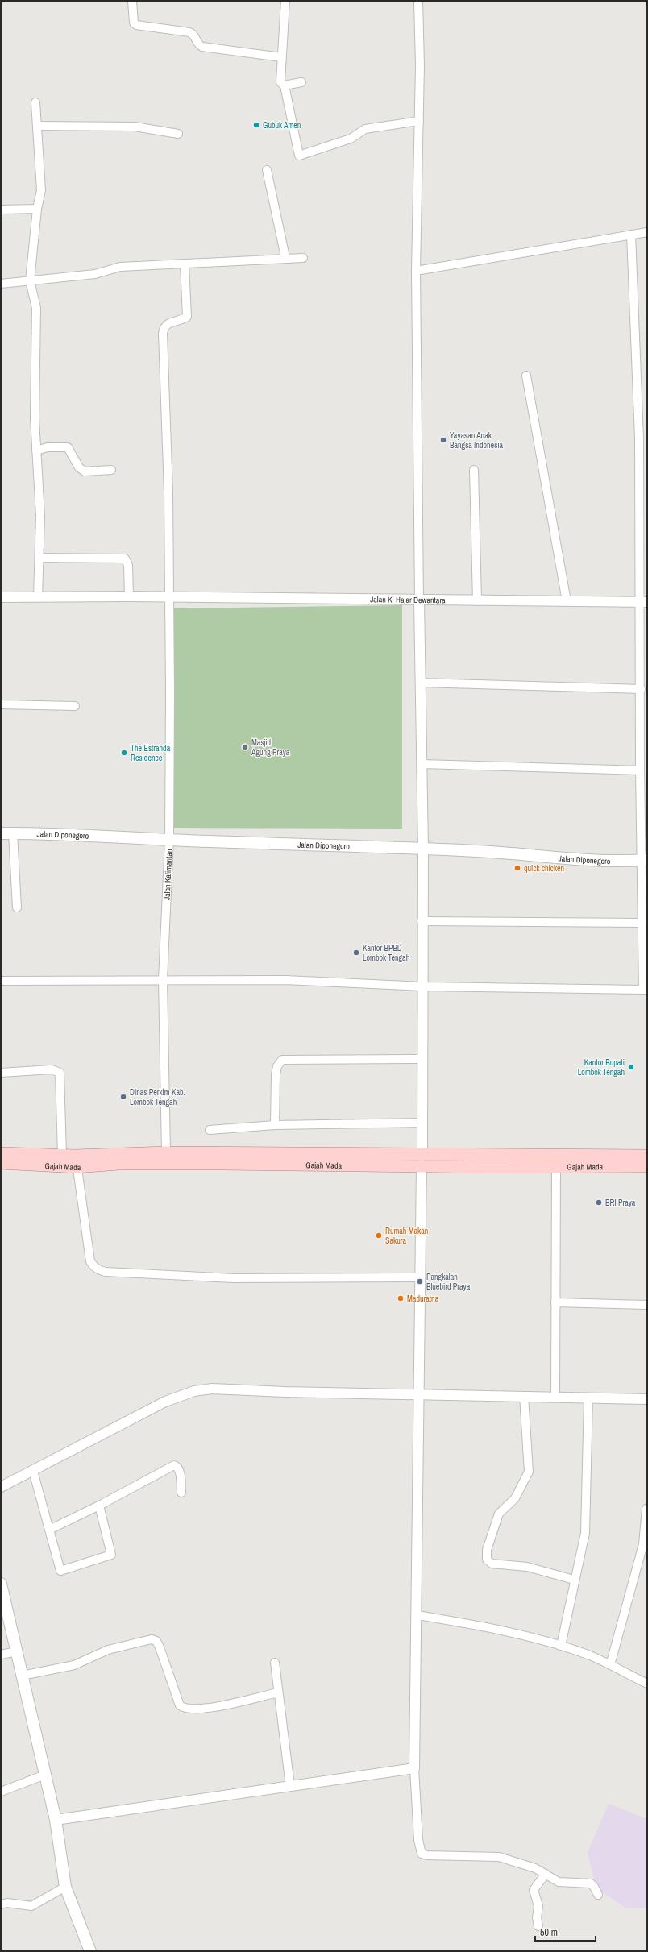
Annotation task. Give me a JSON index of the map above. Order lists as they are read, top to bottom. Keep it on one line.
{"streets":{"main road":["Jalan Diponegoro","Gajah Mada"],"street":["Jalan Ki Hajar Dewantara","Jalan Kalimantan"]},"crossings":[["Jalan Ki Hajar Dewantara","Jalan Kalimantan"],["Jalan Diponegoro","Jalan Kalimantan"],["Jalan Kalimantan","Gajah Mada"]],"places":["Gubuk Amen","Yayasan Anak Bangsa Indonesia","Masjid Agung Praya","The Estranda Residence","quick chicken","Kantor BPBD Lombok Tengah","Kantor Bupati Lombok Tengah","Dinas Perkim Kab. Lombok Tengah","BRI Praya","Rumah Makan Sakura","Pangkalan Bluebird Praya","Maduratna"],"scale_bar":"50 m"}
